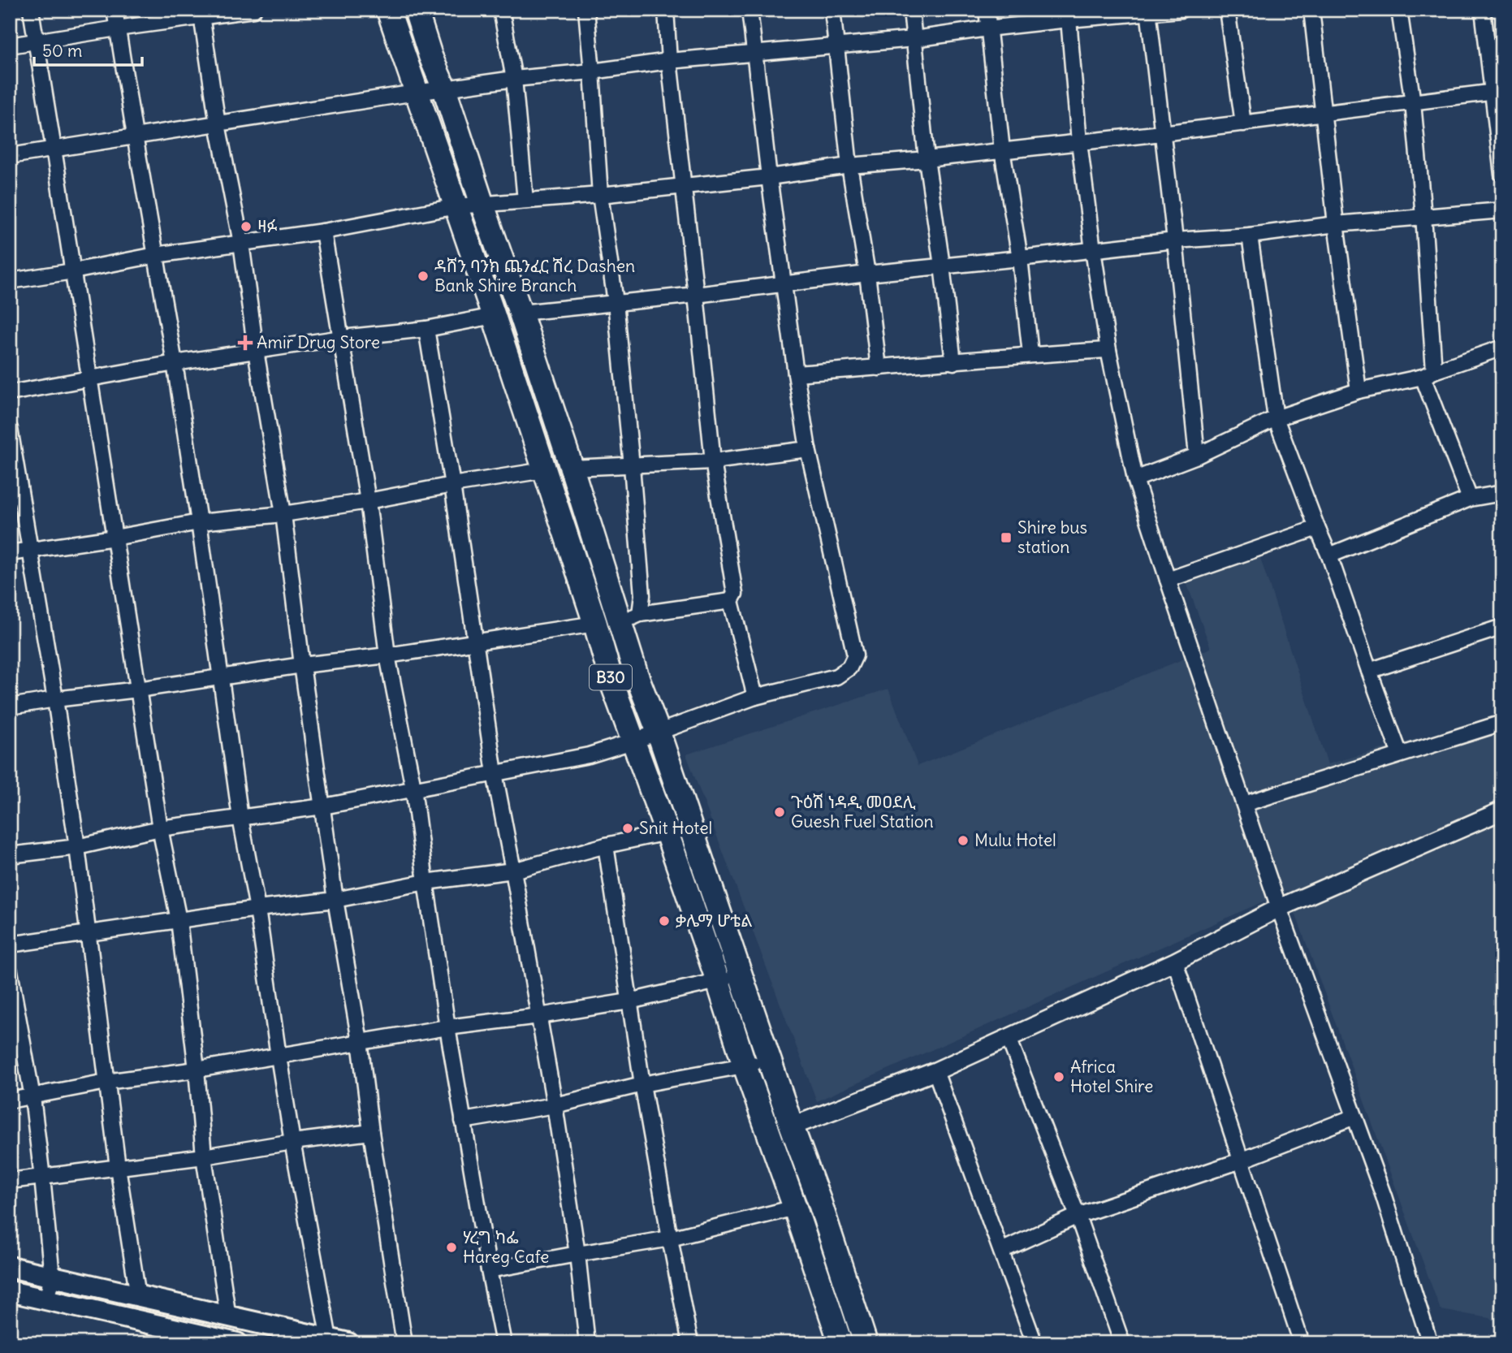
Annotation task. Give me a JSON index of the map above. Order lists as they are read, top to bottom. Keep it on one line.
{"streets":{"highway":["B30"]},"places":{"other":["ዛፉ","ዳሸን ባንክ ጨንፈር ሽረ Dashen Bank Shire Branch","ጉዕሽ ነዳዲ መዐደሊ Guesh Fuel Station","Snit Hotel","Mulu Hotel","ቃሌማ ሆቴል","Africa Hotel Shire","ሃረግ ካፌ Hareg Cafe"],"health":["Amir Drug Store"],"transit":["Shire bus station"]},"scale_bar":"50 m"}
